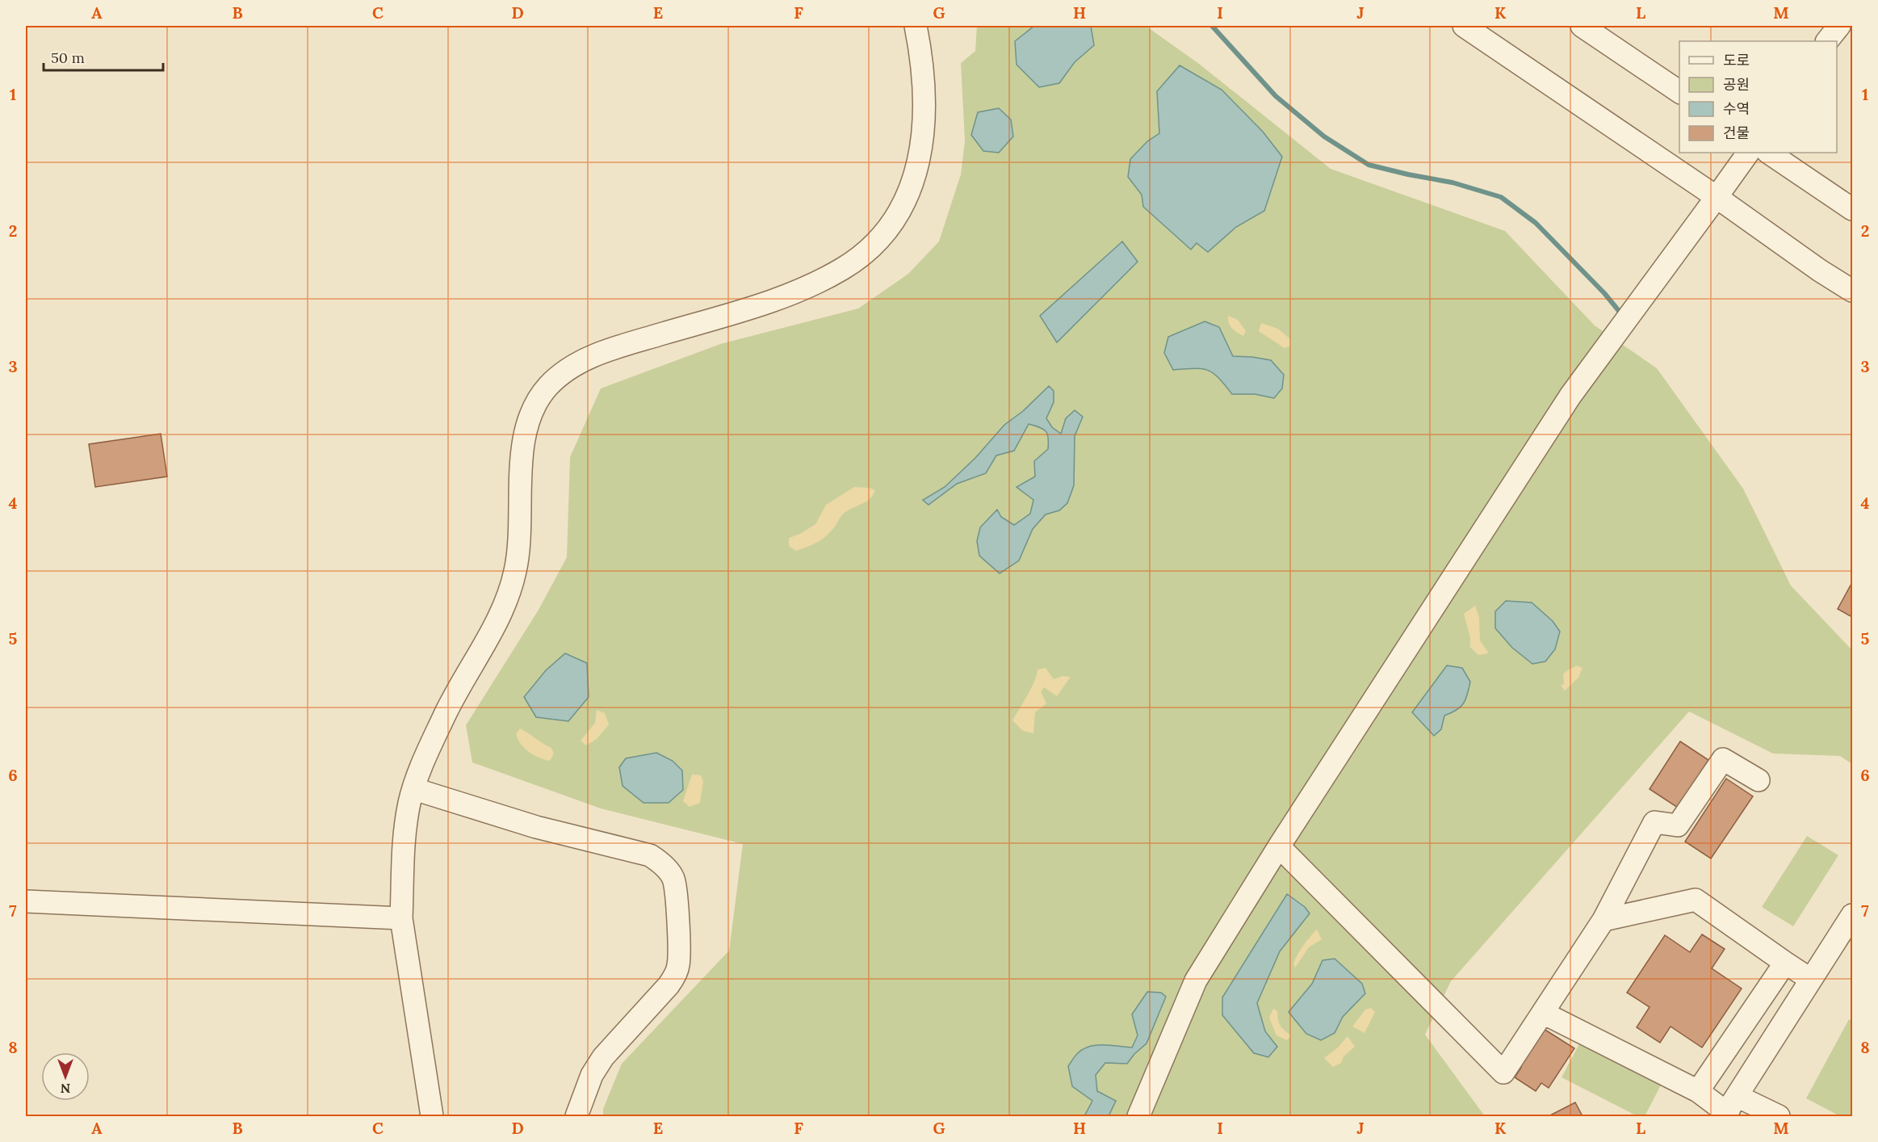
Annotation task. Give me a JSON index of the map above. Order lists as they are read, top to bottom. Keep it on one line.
{"legend":["도로","공원","수역","건물"],"scale_bar":"50 m","north":"bottom","grid":{"columns":["A","B","C","D","E","F","G","H","I","J","K","L","M"],"rows":["1","2","3","4","5","6","7","8"]}}
